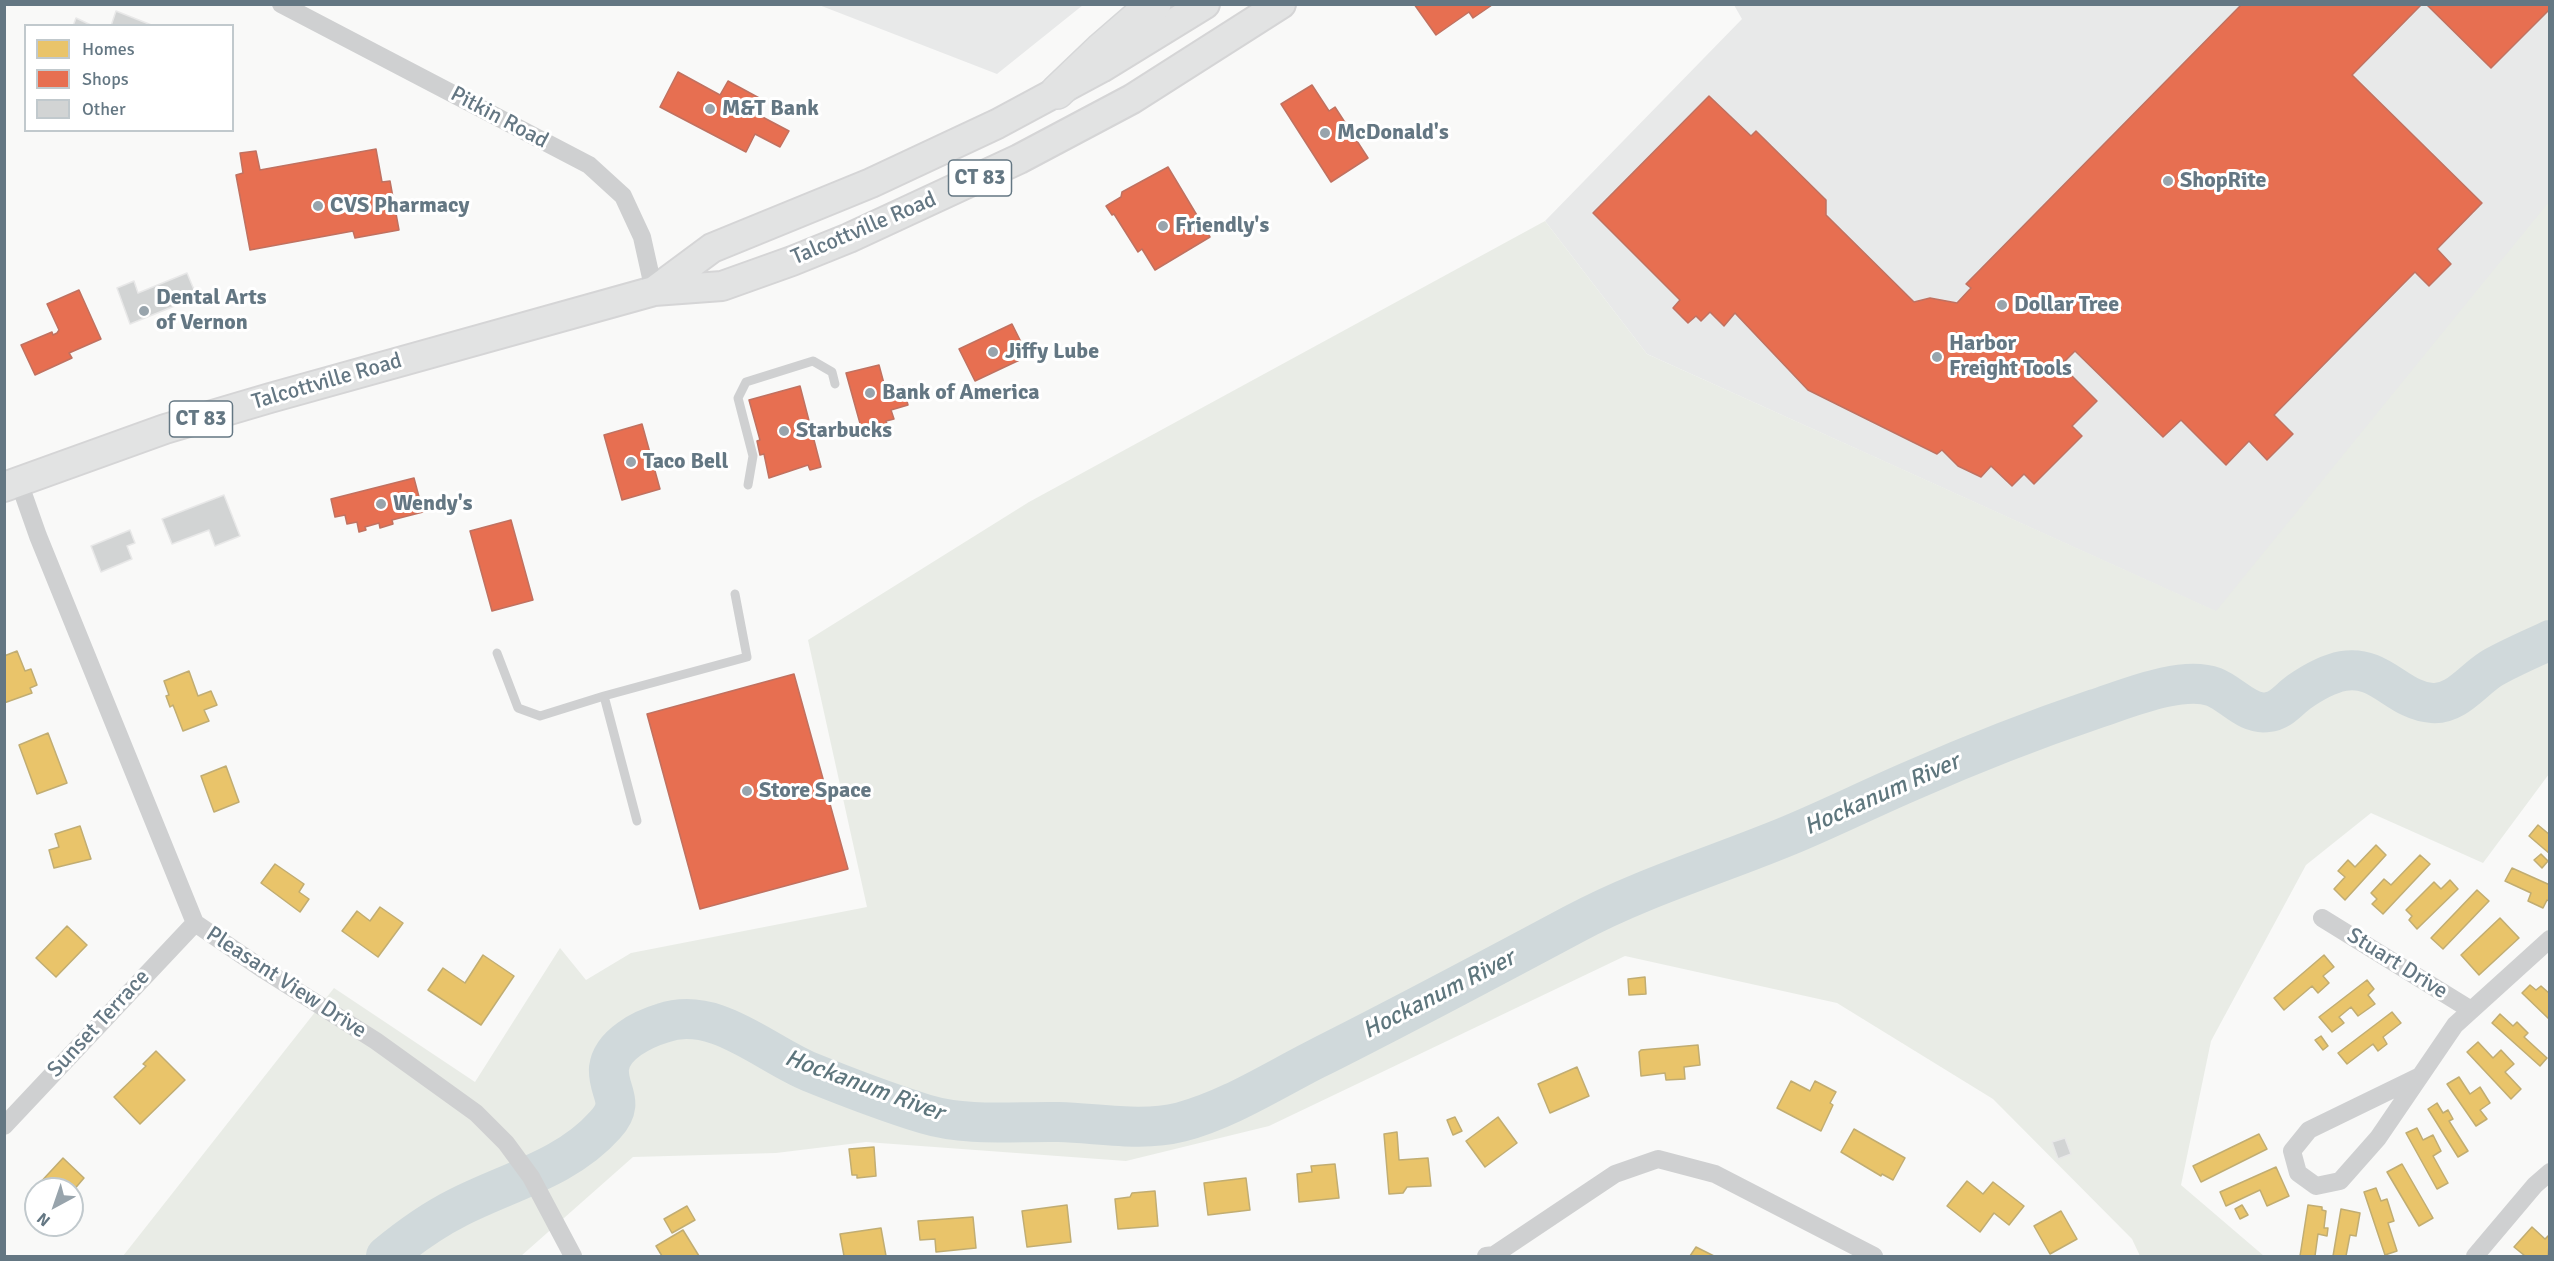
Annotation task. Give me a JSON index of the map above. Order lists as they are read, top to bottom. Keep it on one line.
{"streets":{"main road":["CT 83","Talcottville Road"],"street":["Pitkin Road","Stuart Drive","Pleasant View Drive","Sunset Terrace"]},"crossings":[["Pitkin Road","Talcottville Road"],["Talcottville Road","Pleasant View Drive"],["Pleasant View Drive","Sunset Terrace"]],"water":["Hockanum River"],"places":["M&T Bank","McDonald's","ShopRite","CVS Pharmacy","Friendly's","Dollar Tree","Dental Arts of Vernon","Jiffy Lube","Harbor Freight Tools","Bank of America","Starbucks","Taco Bell","Wendy's","Store Space"],"legend":["Homes","Shops","Other"],"north":"bottom left"}
